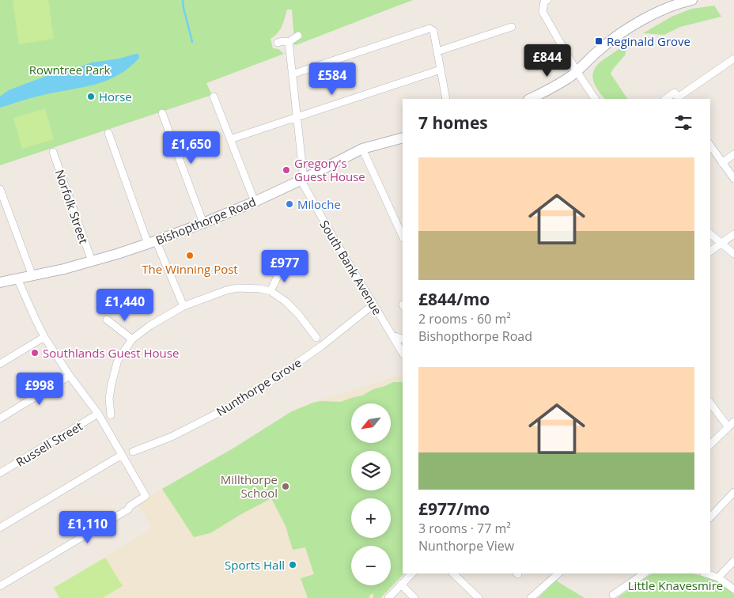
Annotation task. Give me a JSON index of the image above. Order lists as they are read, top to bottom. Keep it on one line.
{"streets":{"street":["Norfolk Street","Bishopthorpe Road","South Bank Avenue","Nunthorpe Grove","Russell Street"]},"crossings":[["Norfolk Street","Bishopthorpe Road"],["Bishopthorpe Road","South Bank Avenue"],["South Bank Avenue","Nunthorpe Grove"]],"parks":["Rowntree Park","Little Knavesmire"],"places":{"transit":["Reginald Grove"],"other":["Horse","Gregory's Guest House","Miloche","The Winning Post","Southlands Guest House","Millthorpe School","Sports Hall"]},"north":"bottom left","page":{"price":["£844","£584","£1,650","£977","£1,440","£998","£1,110"],"heading":"7 homes","list":[{"name":"£844/mo","note":"2 rooms · 60 m² · Bishopthorpe Road"},{"name":"£977/mo","note":"3 rooms · 77 m² · Nunthorpe View"}],"map_buttons":["+","−"]}}
